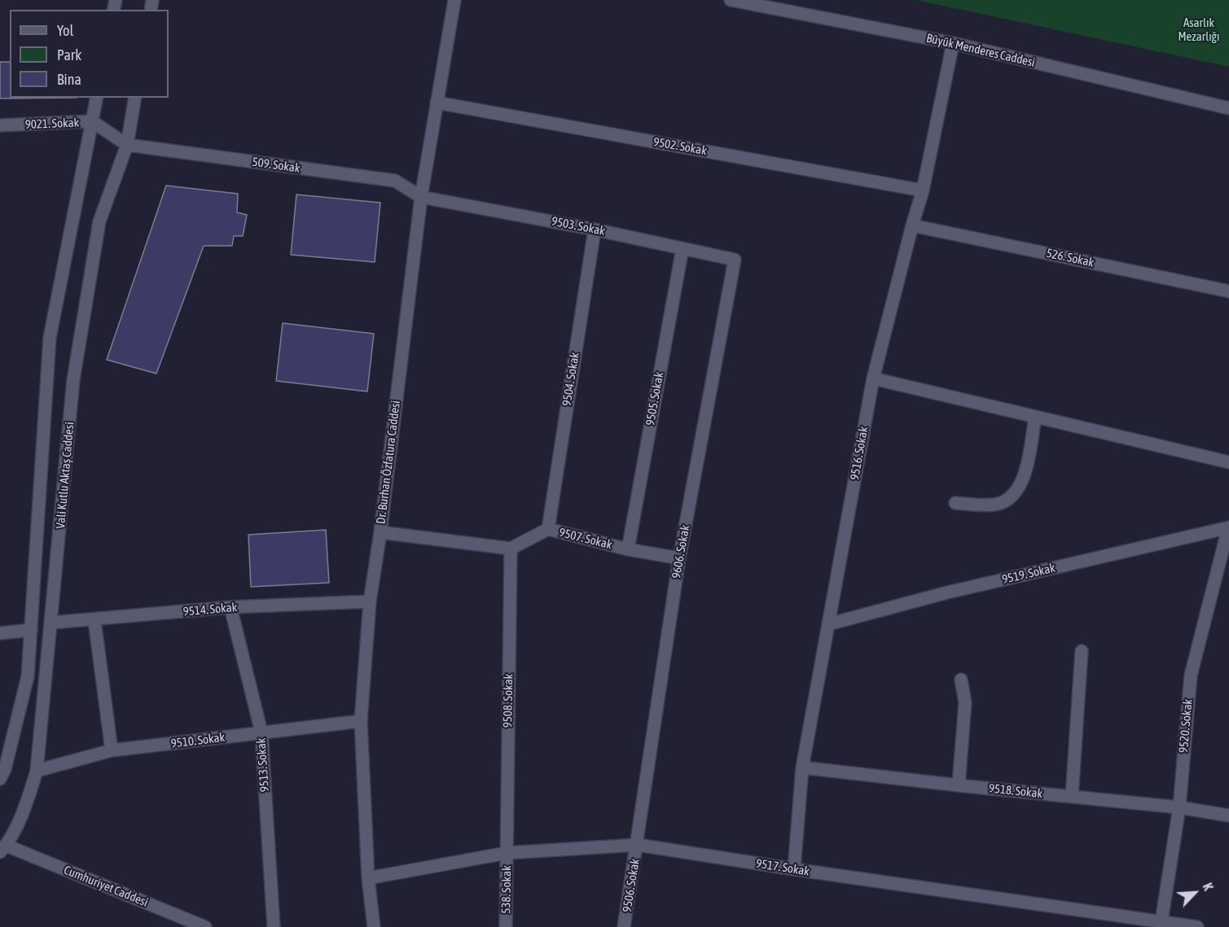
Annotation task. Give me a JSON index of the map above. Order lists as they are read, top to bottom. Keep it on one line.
{"streets":{"street":["Büyük Menderes Caddesi","9021. Sokak","9502. Sokak","509. Sokak","9503. Sokak","526. Sokak","9504. Sokak","9505. Sokak","9516. Sokak","Dr. Burhan Özfatura Caddesi","Vali Kutlu Aktaş Caddesi","9507. Sokak","9606. Sokak","9519. Sokak","9514. Sokak","9508. Sokak","9520. Sokak","9510. Sokak","9513. Sokak","9518. Sokak","9517. Sokak","9506. Sokak","Cumhuriyet Caddesi","538. Sokak"]},"crossings":[["Büyük Menderes Caddesi","9516. Sokak"],["9021. Sokak","509. Sokak"],["9021. Sokak","Vali Kutlu Aktaş Caddesi"],["9502. Sokak","9516. Sokak"],["9502. Sokak","Dr. Burhan Özfatura Caddesi"],["509. Sokak","9503. Sokak"],["509. Sokak","Dr. Burhan Özfatura Caddesi"],["509. Sokak","Vali Kutlu Aktaş Caddesi"],["9503. Sokak","9504. Sokak"],["9503. Sokak","9505. Sokak"],["9503. Sokak","Dr. Burhan Özfatura Caddesi"],["9503. Sokak","9606. Sokak"],["526. Sokak","9516. Sokak"],["9504. Sokak","9507. Sokak"],["9505. Sokak","9507. Sokak"],["9516. Sokak","9519. Sokak"],["9516. Sokak","9518. Sokak"],["9516. Sokak","9517. Sokak"],["Dr. Burhan Özfatura Caddesi","9514. Sokak"],["Dr. Burhan Özfatura Caddesi","9510. Sokak"],["Dr. Burhan Özfatura Caddesi","9517. Sokak"],["Vali Kutlu Aktaş Caddesi","9514. Sokak"],["Vali Kutlu Aktaş Caddesi","9510. Sokak"],["Vali Kutlu Aktaş Caddesi","Cumhuriyet Caddesi"],["9507. Sokak","9606. Sokak"],["9507. Sokak","9508. Sokak"],["9606. Sokak","9517. Sokak"],["9606. Sokak","9506. Sokak"],["9519. Sokak","9520. Sokak"],["9514. Sokak","9513. Sokak"],["9508. Sokak","9517. Sokak"],["9508. Sokak","538. Sokak"],["9520. Sokak","9518. Sokak"],["9520. Sokak","9517. Sokak"],["9510. Sokak","9513. Sokak"],["9517. Sokak","9506. Sokak"],["9517. Sokak","538. Sokak"]],"parks":["Asarlık Mezarlığı"],"legend":["Yol","Park","Bina"],"north":"top right"}
